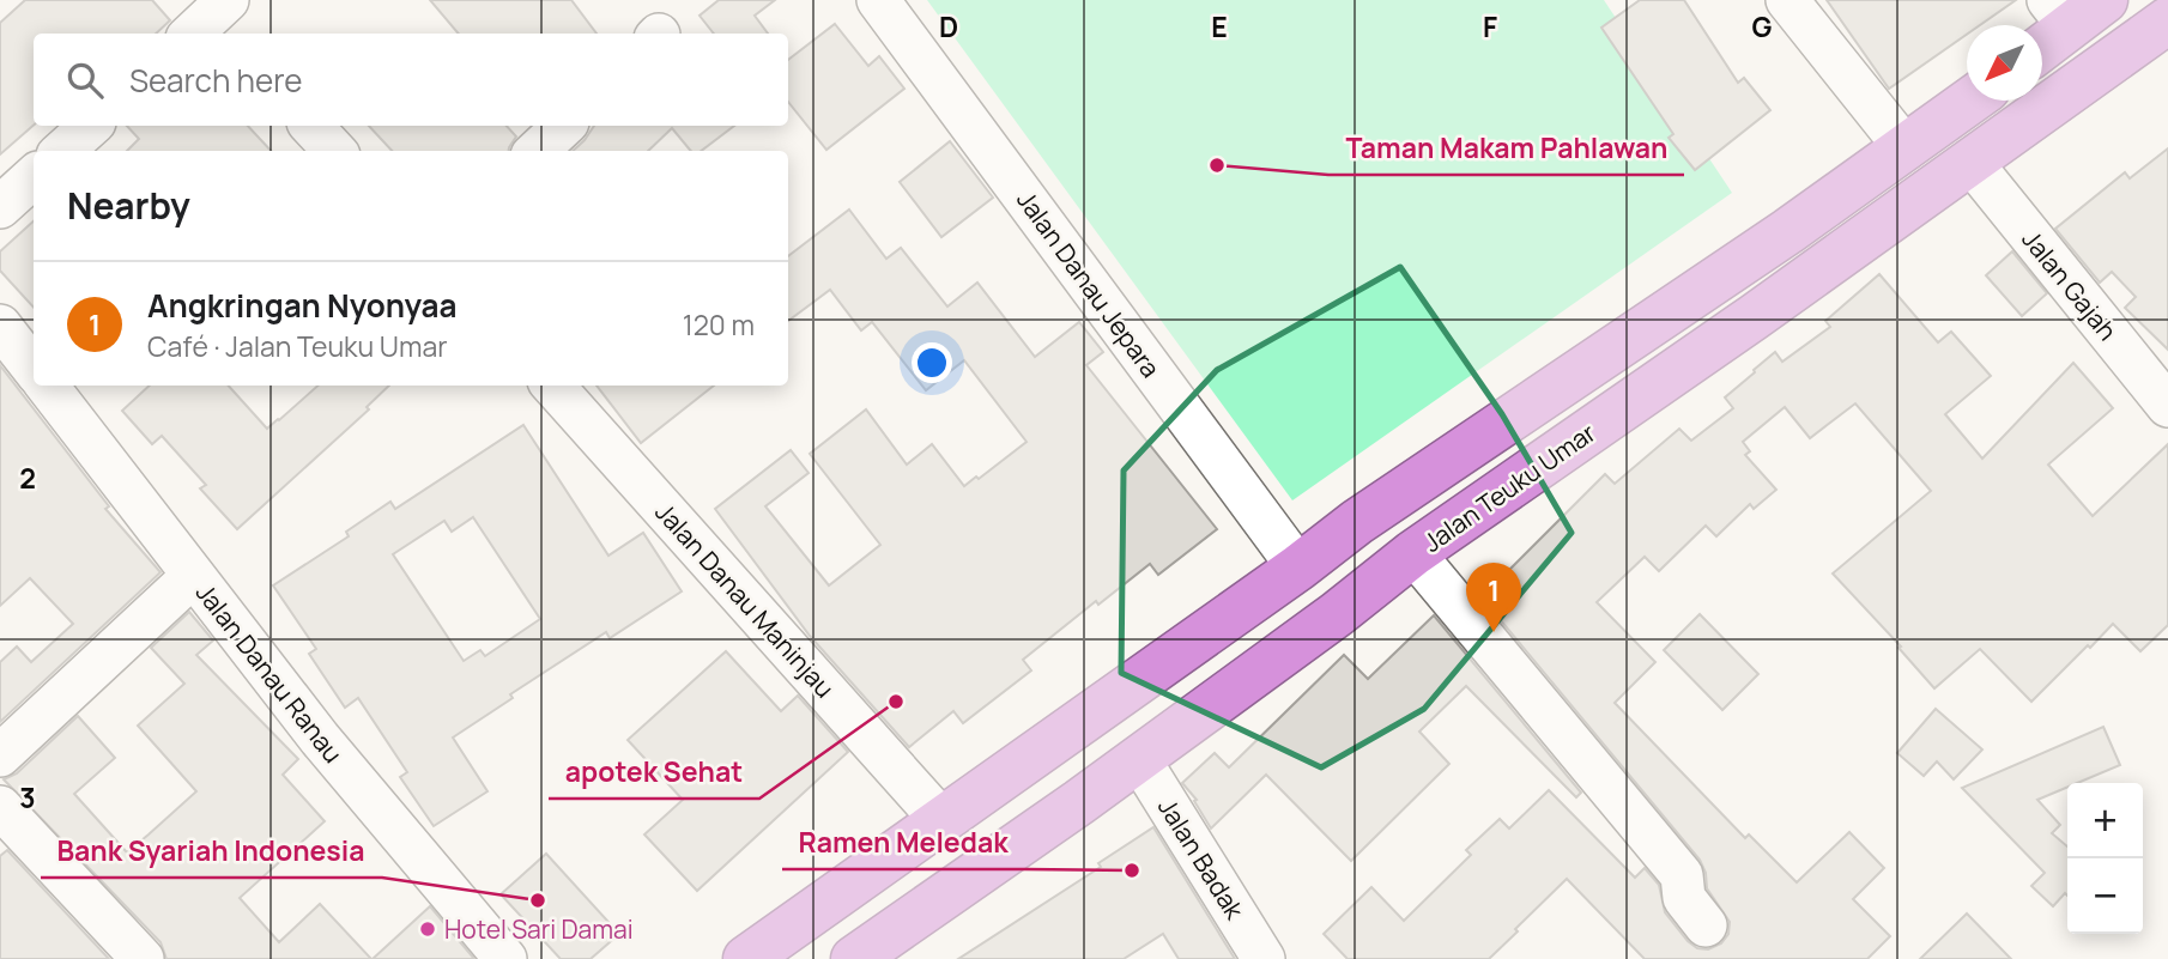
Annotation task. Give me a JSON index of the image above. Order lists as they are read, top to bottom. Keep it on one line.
{"streets":{"highway":["Jalan Teuku Umar"],"street":["Jalan Danau Jepara","Jalan Gajah","Jalan Danau Maninjau","Jalan Danau Ranau","Jalan Badak"]},"crossings":[["Jalan Gajah","Jalan Teuku Umar"],["Jalan Teuku Umar","Jalan Badak"]],"places":["Taman Makam Pahlawan","apotek Sehat","Ramen Meledak","Bank Syariah Indonesia","Hotel Sari Damai"],"north":"bottom left","page":{"search":"Search here","heading":"Nearby","list":[{"mark":"1","name":"Angkringan Nyonyaa","note":"Café · Jalan Teuku Umar","value":"120 m"}],"pins":"1","map_buttons":["+","−"]},"grid":{"columns":["D","E","F","G"],"rows":["2","3"]}}
